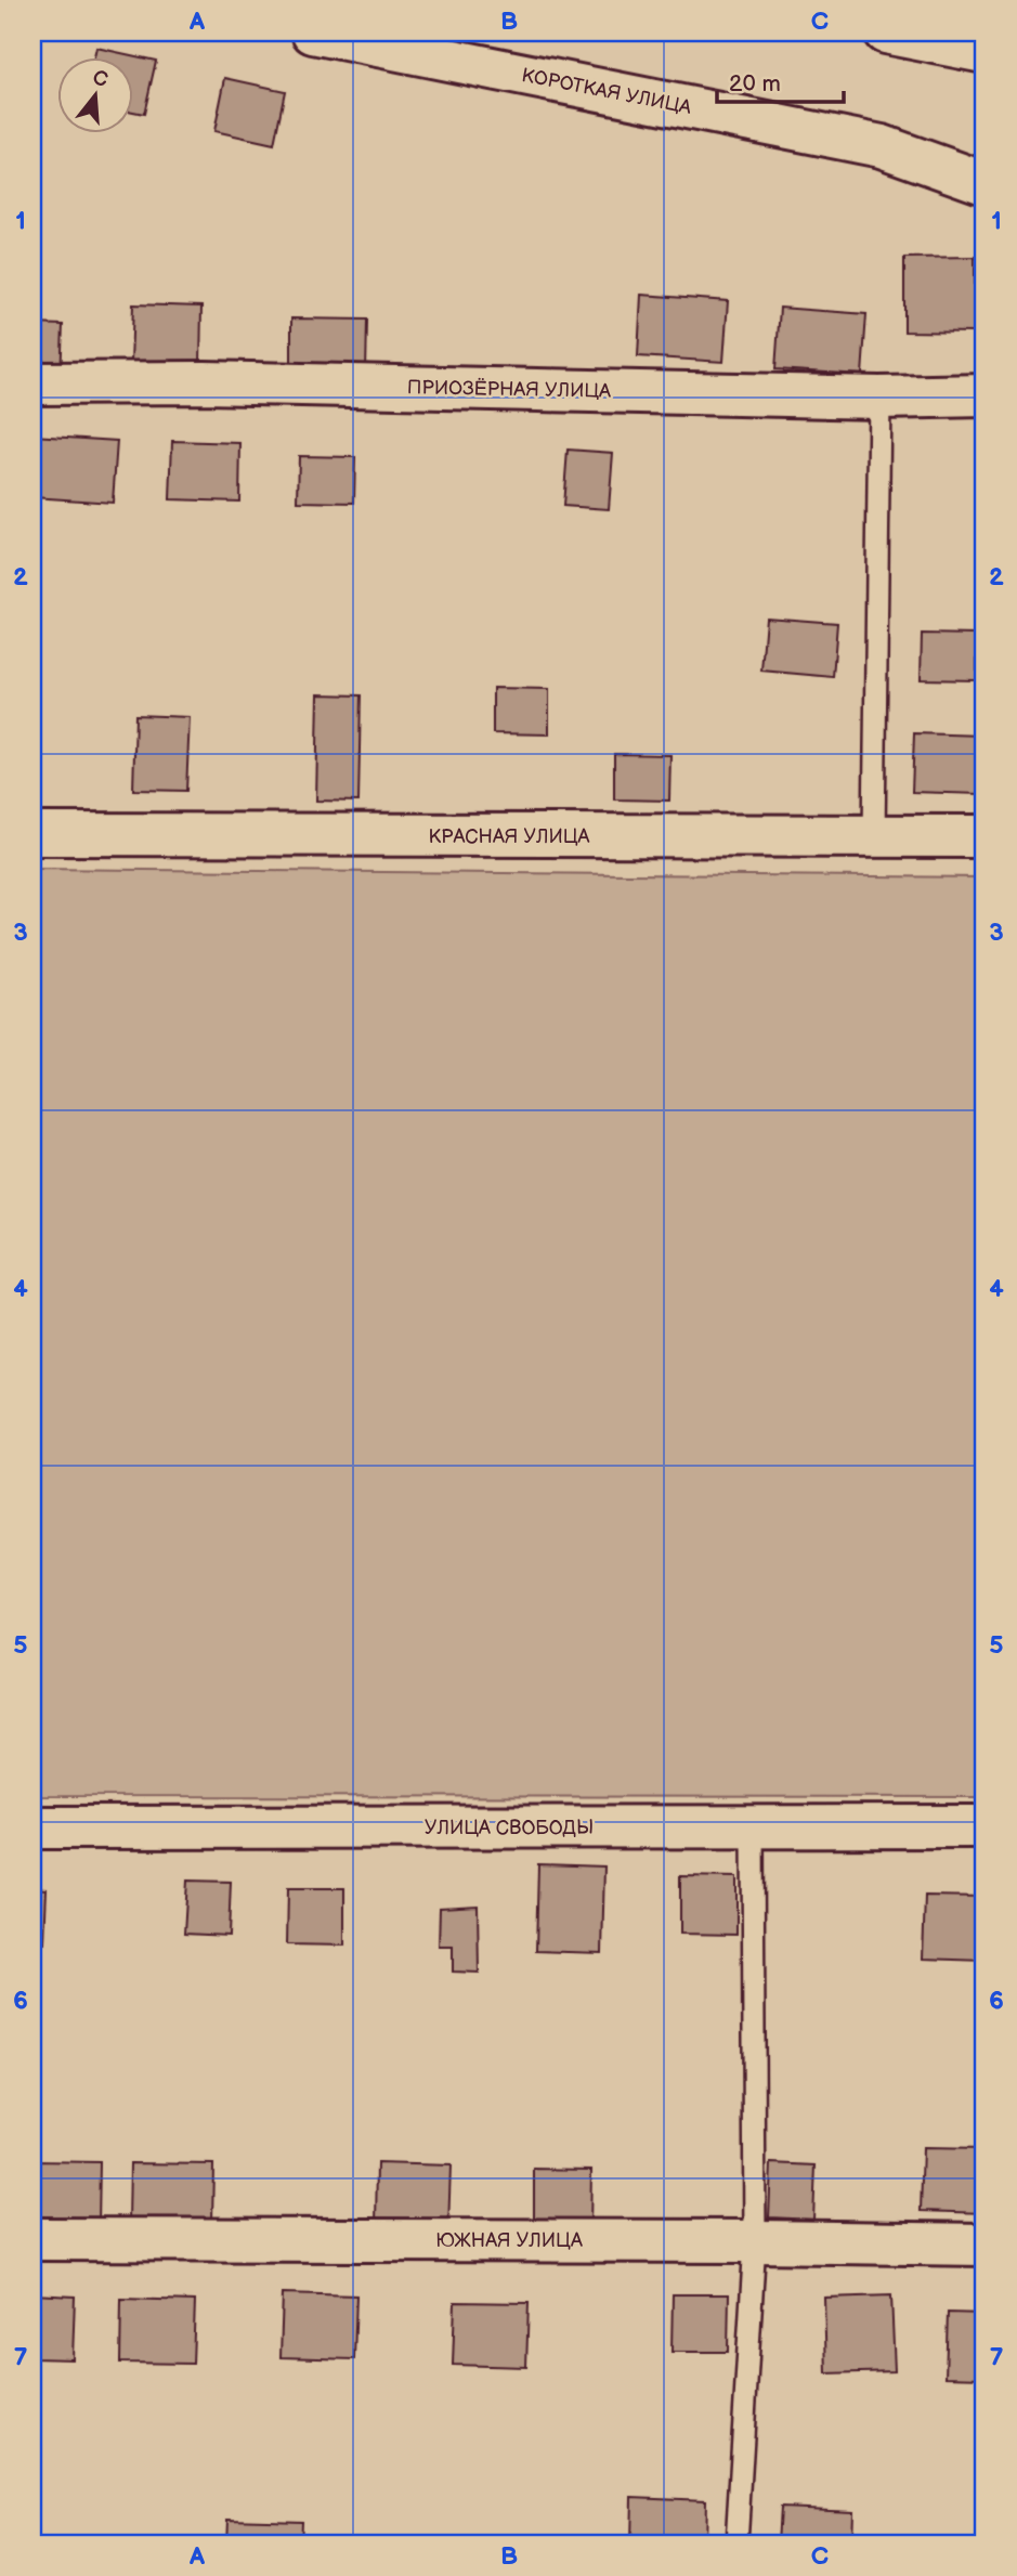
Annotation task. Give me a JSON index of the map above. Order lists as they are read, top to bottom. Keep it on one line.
{"streets":{"street":["КОРОТКАЯ УЛИЦА","ПРИОЗЁРНАЯ УЛИЦА","КРАСНАЯ УЛИЦА","УЛИЦА СВОБОДЫ","ЮЖНАЯ УЛИЦА"]},"scale_bar":"20 m","north":"top","grid":{"columns":["A","B","C"],"rows":["1","2","3","4","5","6","7"]}}
